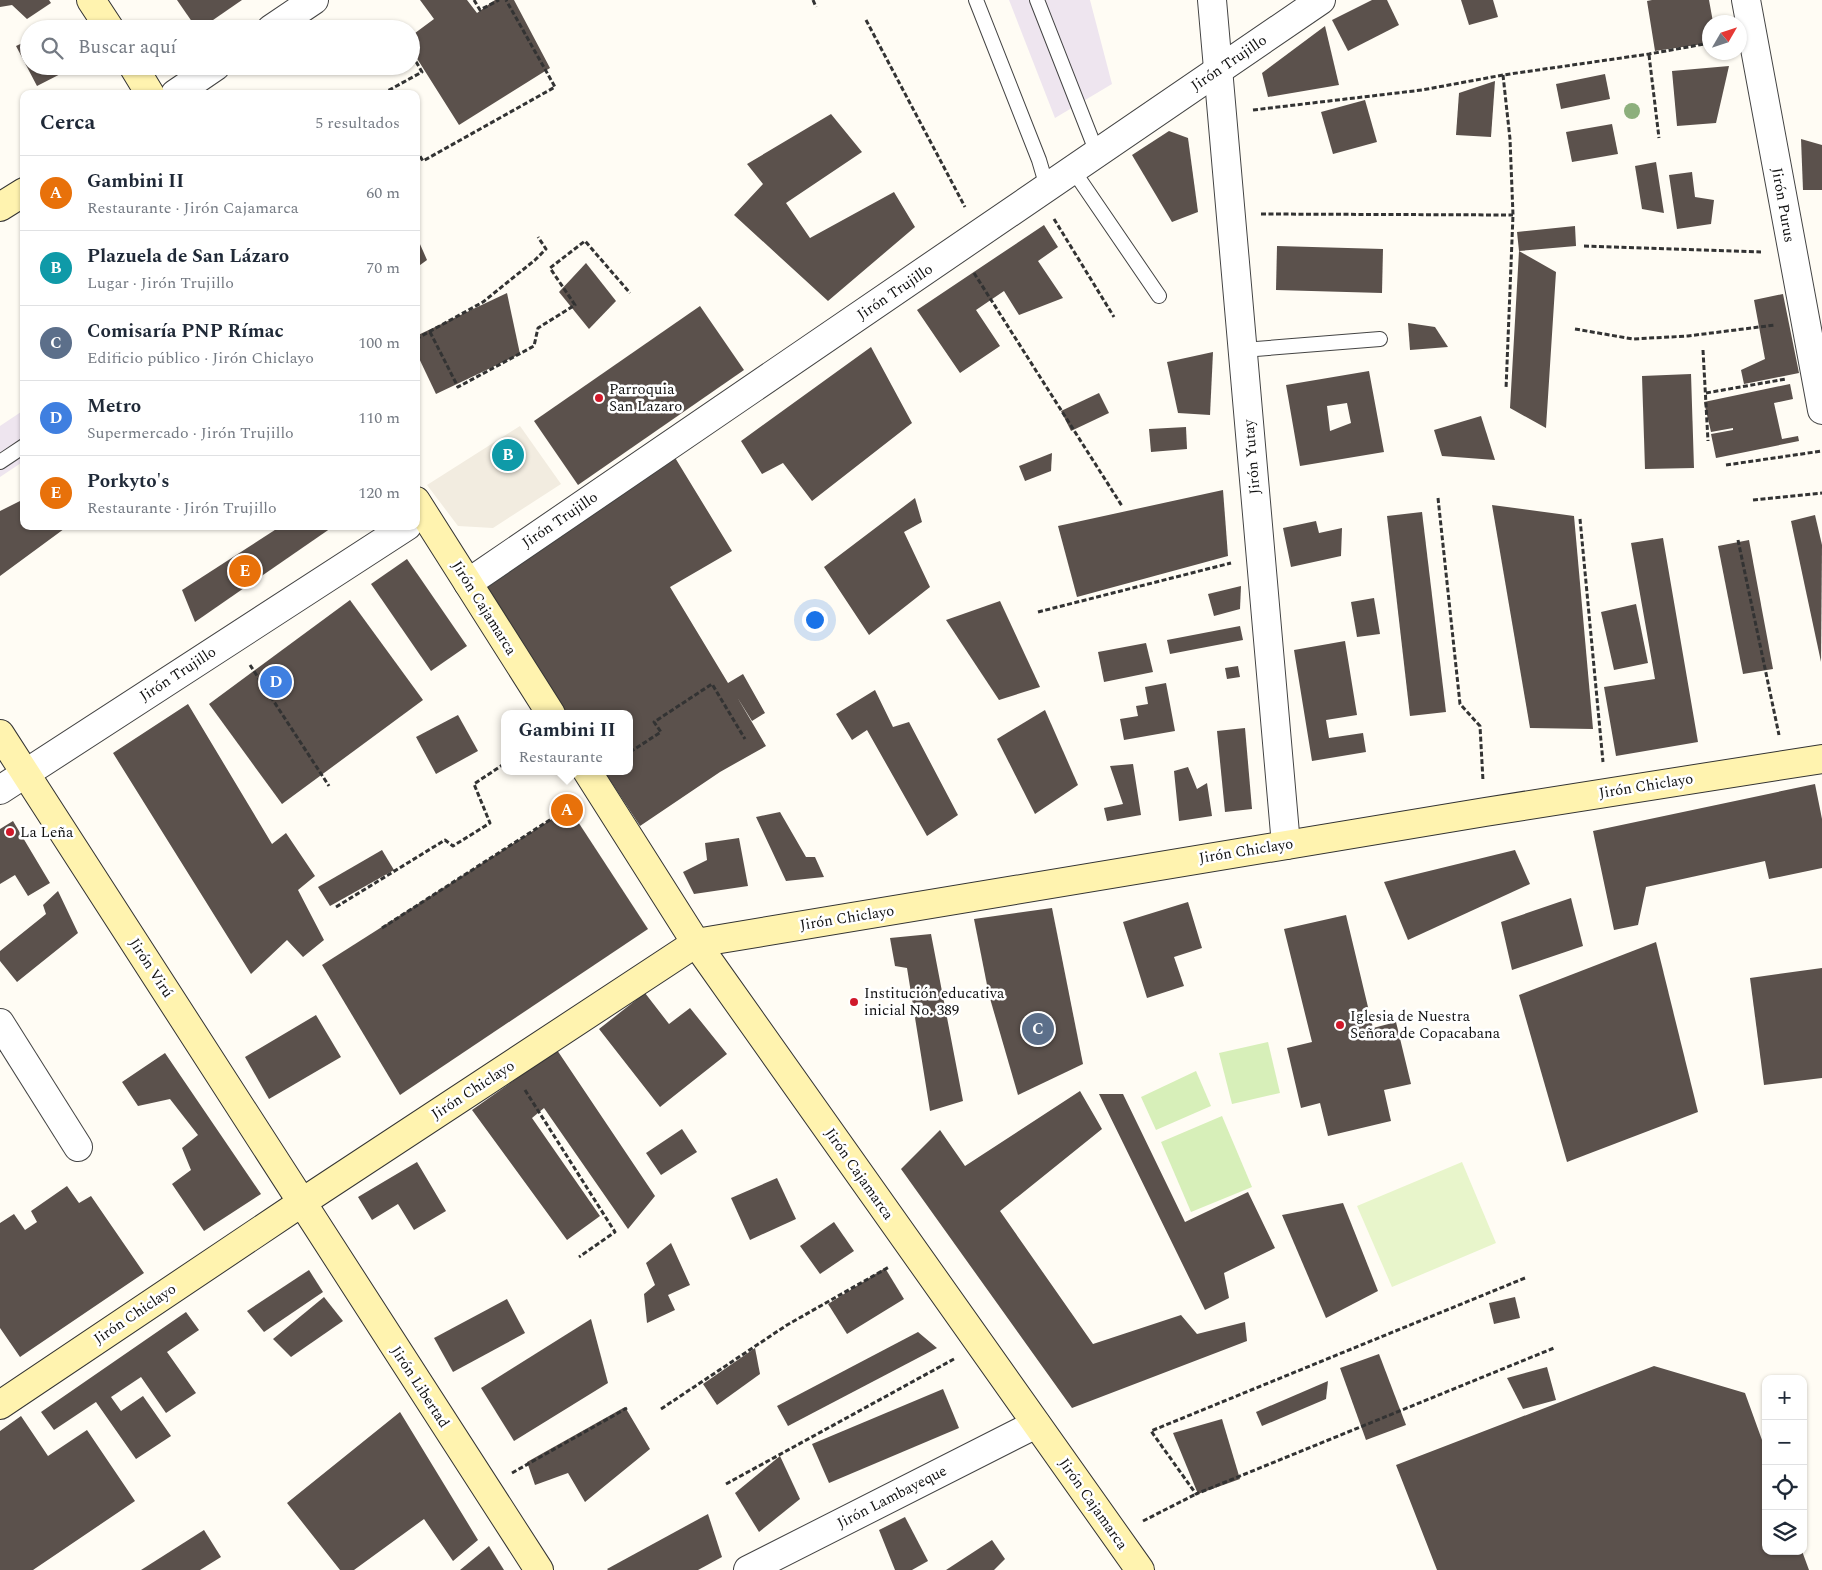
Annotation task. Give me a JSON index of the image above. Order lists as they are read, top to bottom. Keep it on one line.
{"streets":{"street":["Jirón Trujillo","Jirón Purus","Jirón Yutay","Jirón Cajamarca","Jirón Chiclayo","Jirón Virú","Jirón Libertad","Jirón Lambayeque"]},"crossings":[["Jirón Trujillo","Jirón Yutay"],["Jirón Trujillo","Jirón Cajamarca"],["Jirón Trujillo","Jirón Virú"],["Jirón Yutay","Jirón Chiclayo"],["Jirón Cajamarca","Jirón Chiclayo"],["Jirón Cajamarca","Jirón Lambayeque"],["Jirón Chiclayo","Jirón Virú"],["Jirón Chiclayo","Jirón Libertad"],["Jirón Virú","Jirón Libertad"]],"places":["Parroquia San Lazaro","La Leña","Institución educativa inicial No. 389","Iglesia de Nuestra Señora de Copacabana"],"north":"top right","page":{"search":"Buscar aquí","heading":["Cerca","5 resultados"],"list":[{"mark":"A","name":"Gambini II","note":"Restaurante · Jirón Cajamarca","value":"60 m"},{"mark":"B","name":"Plazuela de San Lázaro","note":"Lugar · Jirón Trujillo","value":"70 m"},{"mark":"C","name":"Comisaría PNP Rímac","note":"Edificio público · Jirón Chiclayo","value":"100 m"},{"mark":"D","name":"Metro","note":"Supermercado · Jirón Trujillo","value":"110 m"},{"mark":"E","name":"Porkyto's","note":"Restaurante · Jirón Trujillo","value":"120 m"}],"pins":["B","E","D","A","C"],"popup":["Gambini II","Restaurante"],"map_buttons":["+","−"]}}
